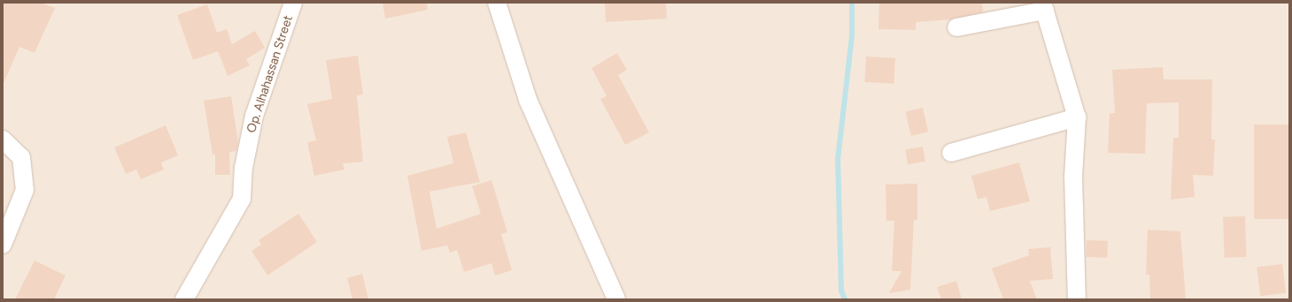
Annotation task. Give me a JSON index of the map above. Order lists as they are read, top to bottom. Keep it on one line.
{"streets":{"street":["Op. Alhahassan Street"]}}
